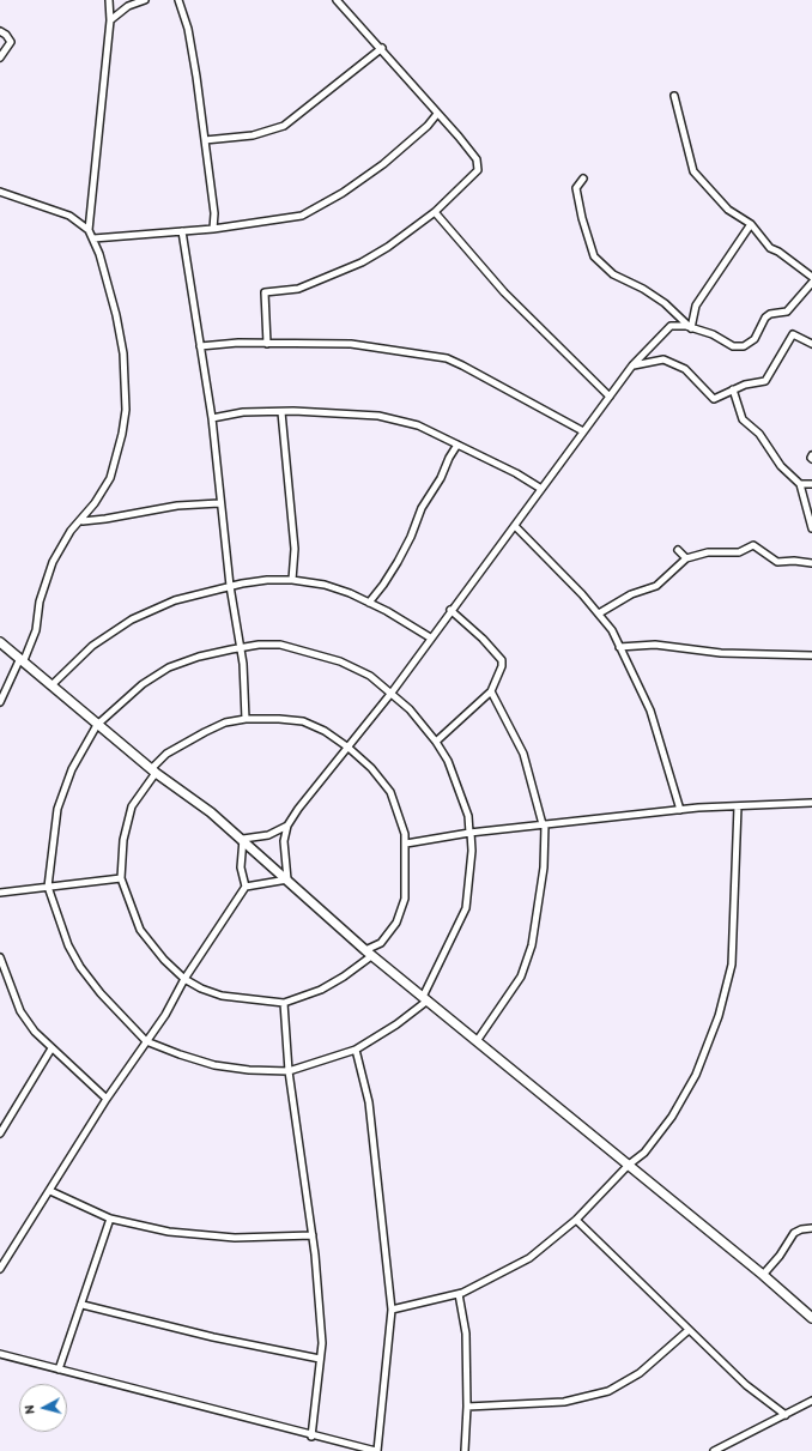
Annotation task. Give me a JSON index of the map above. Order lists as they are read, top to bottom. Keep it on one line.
{"north":"left"}
